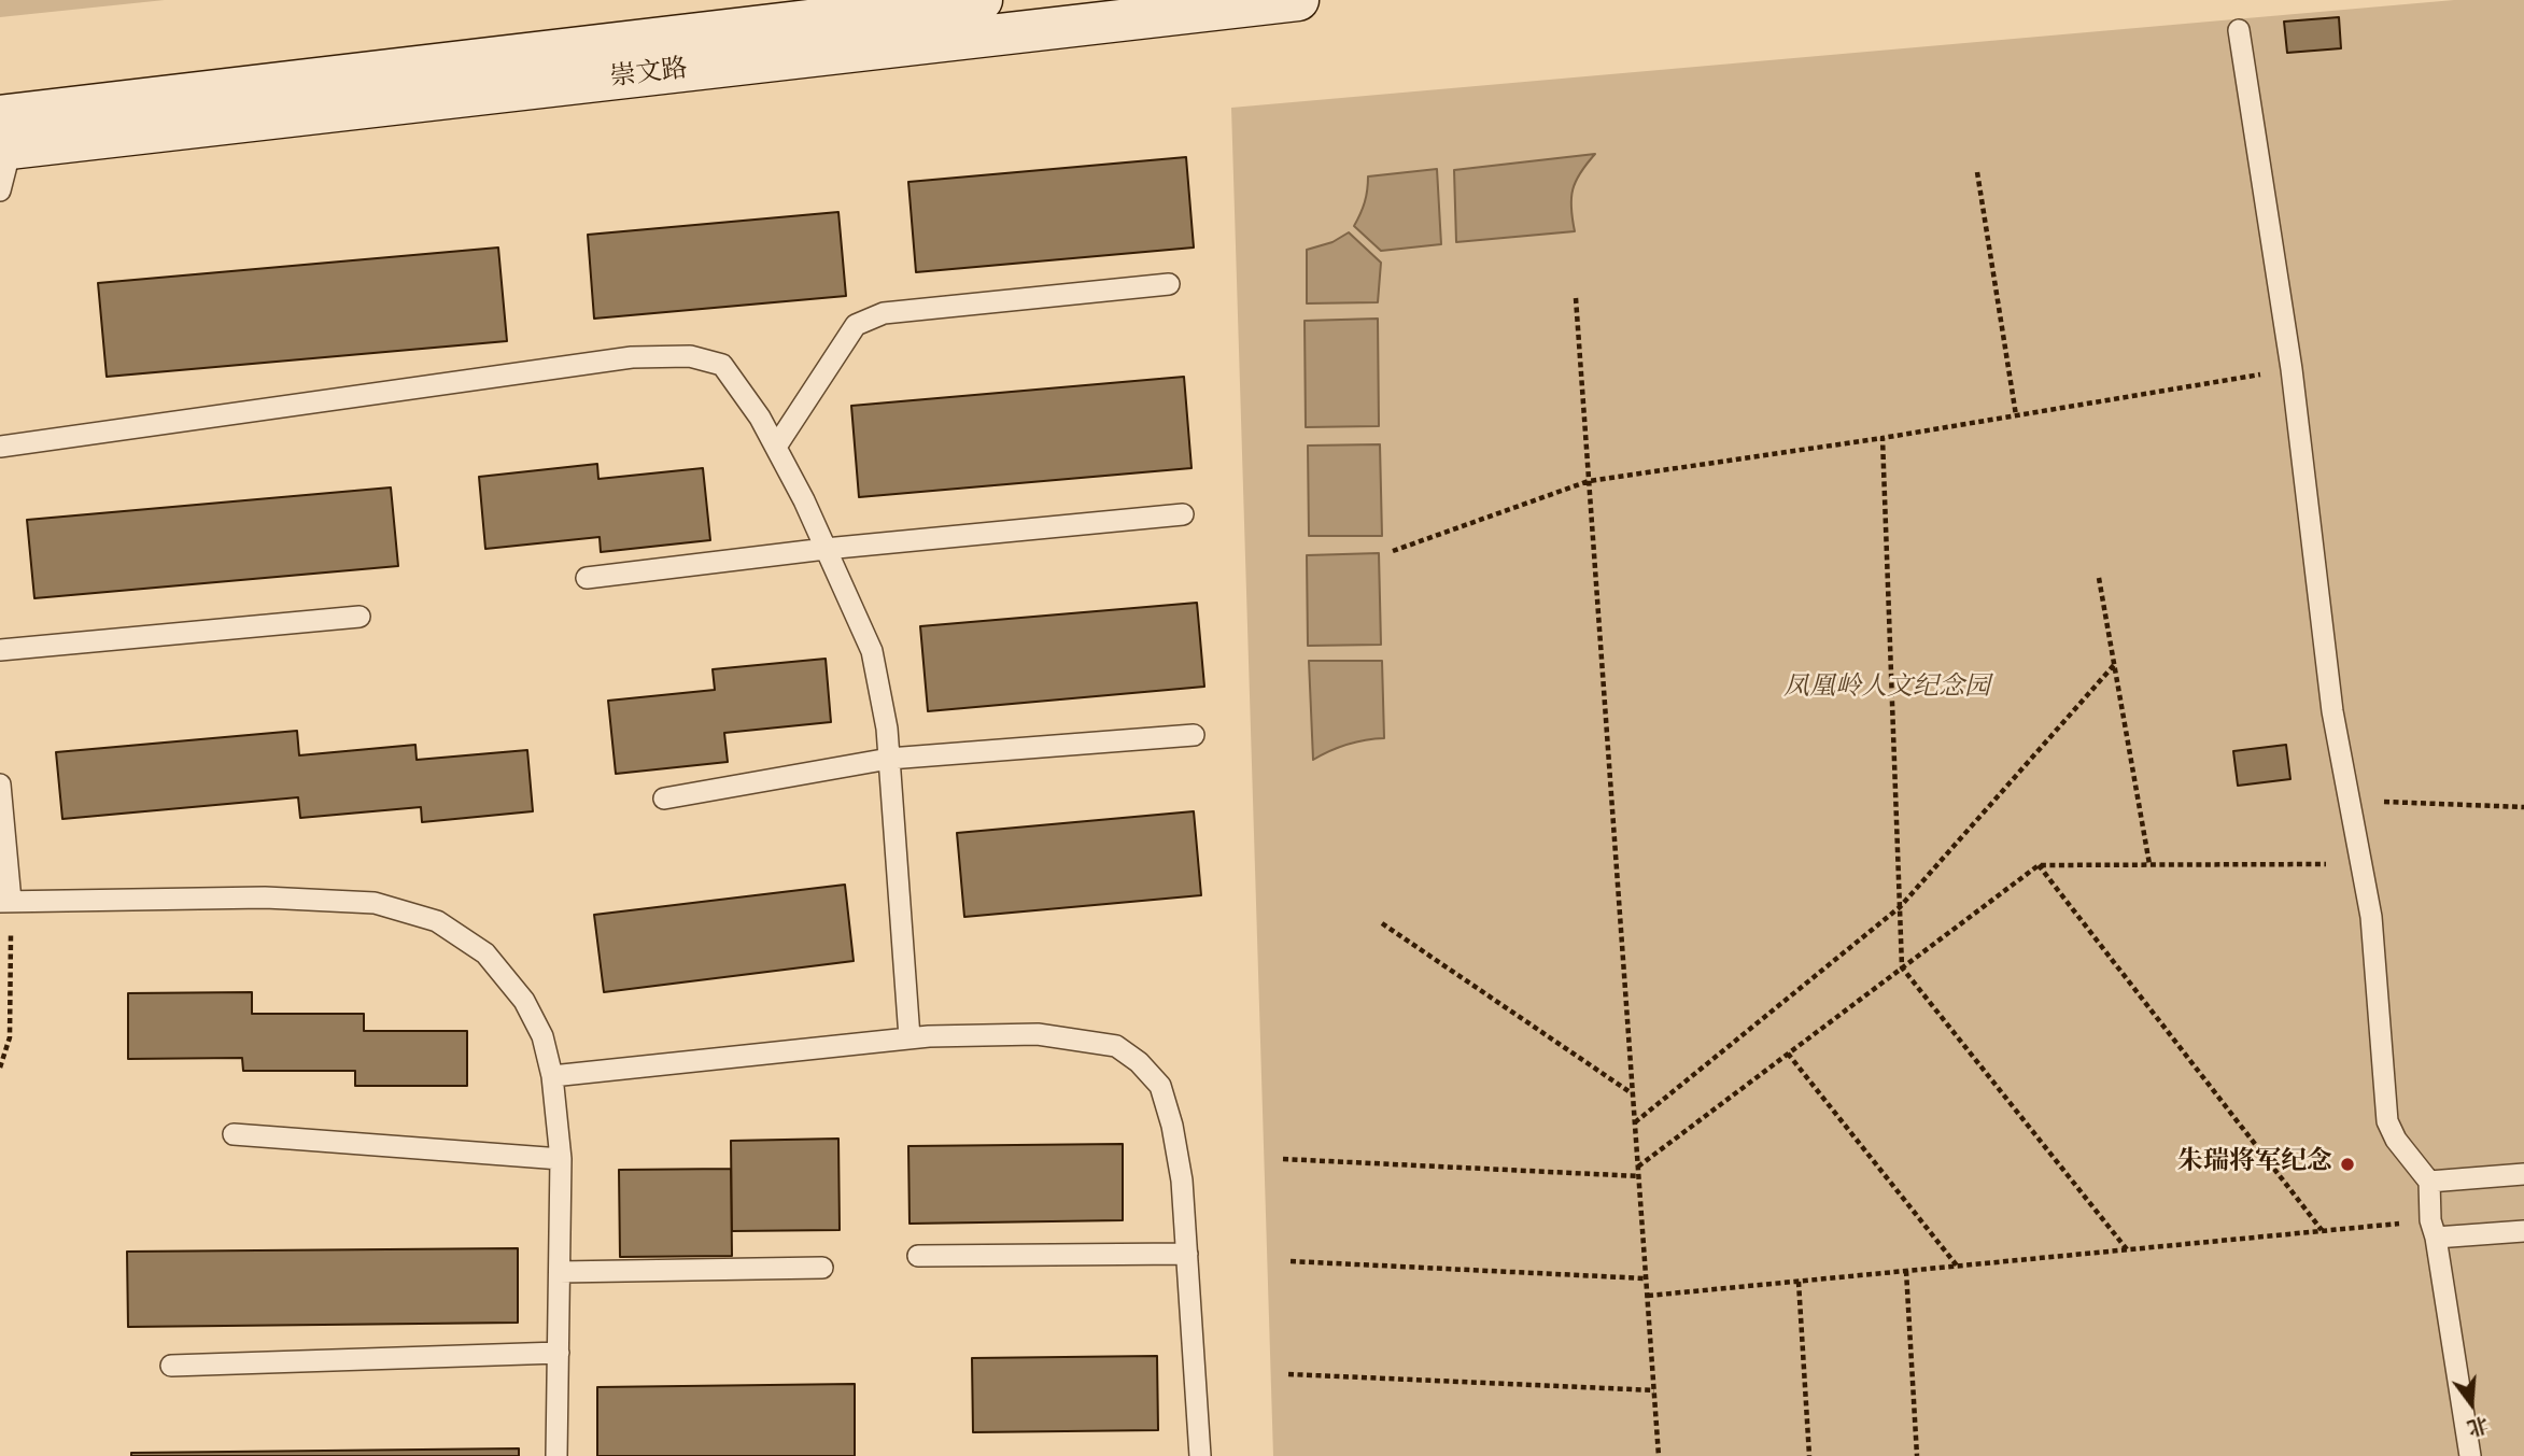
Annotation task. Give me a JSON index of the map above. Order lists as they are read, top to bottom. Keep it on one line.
{"streets":{"street":["崇文路"]},"parks":["凤凰岭人文纪念园"],"places":["朱瑞将军纪念"],"north":"bottom"}
